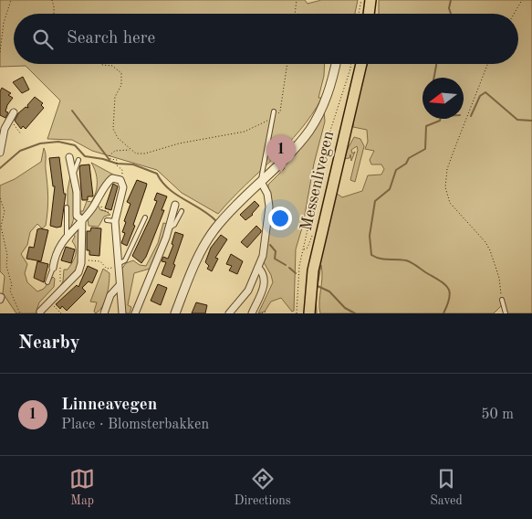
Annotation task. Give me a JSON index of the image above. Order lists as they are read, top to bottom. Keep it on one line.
{"streets":{"main road":["Messenlivegen"]},"north":"left","page":{"search":"Search here","pins":"1","heading":"Nearby","list":[{"mark":"1","name":"Linneavegen","note":"Place · Blomsterbakken","value":"50 m"}],"nav":["Map","Directions","Saved"]}}
